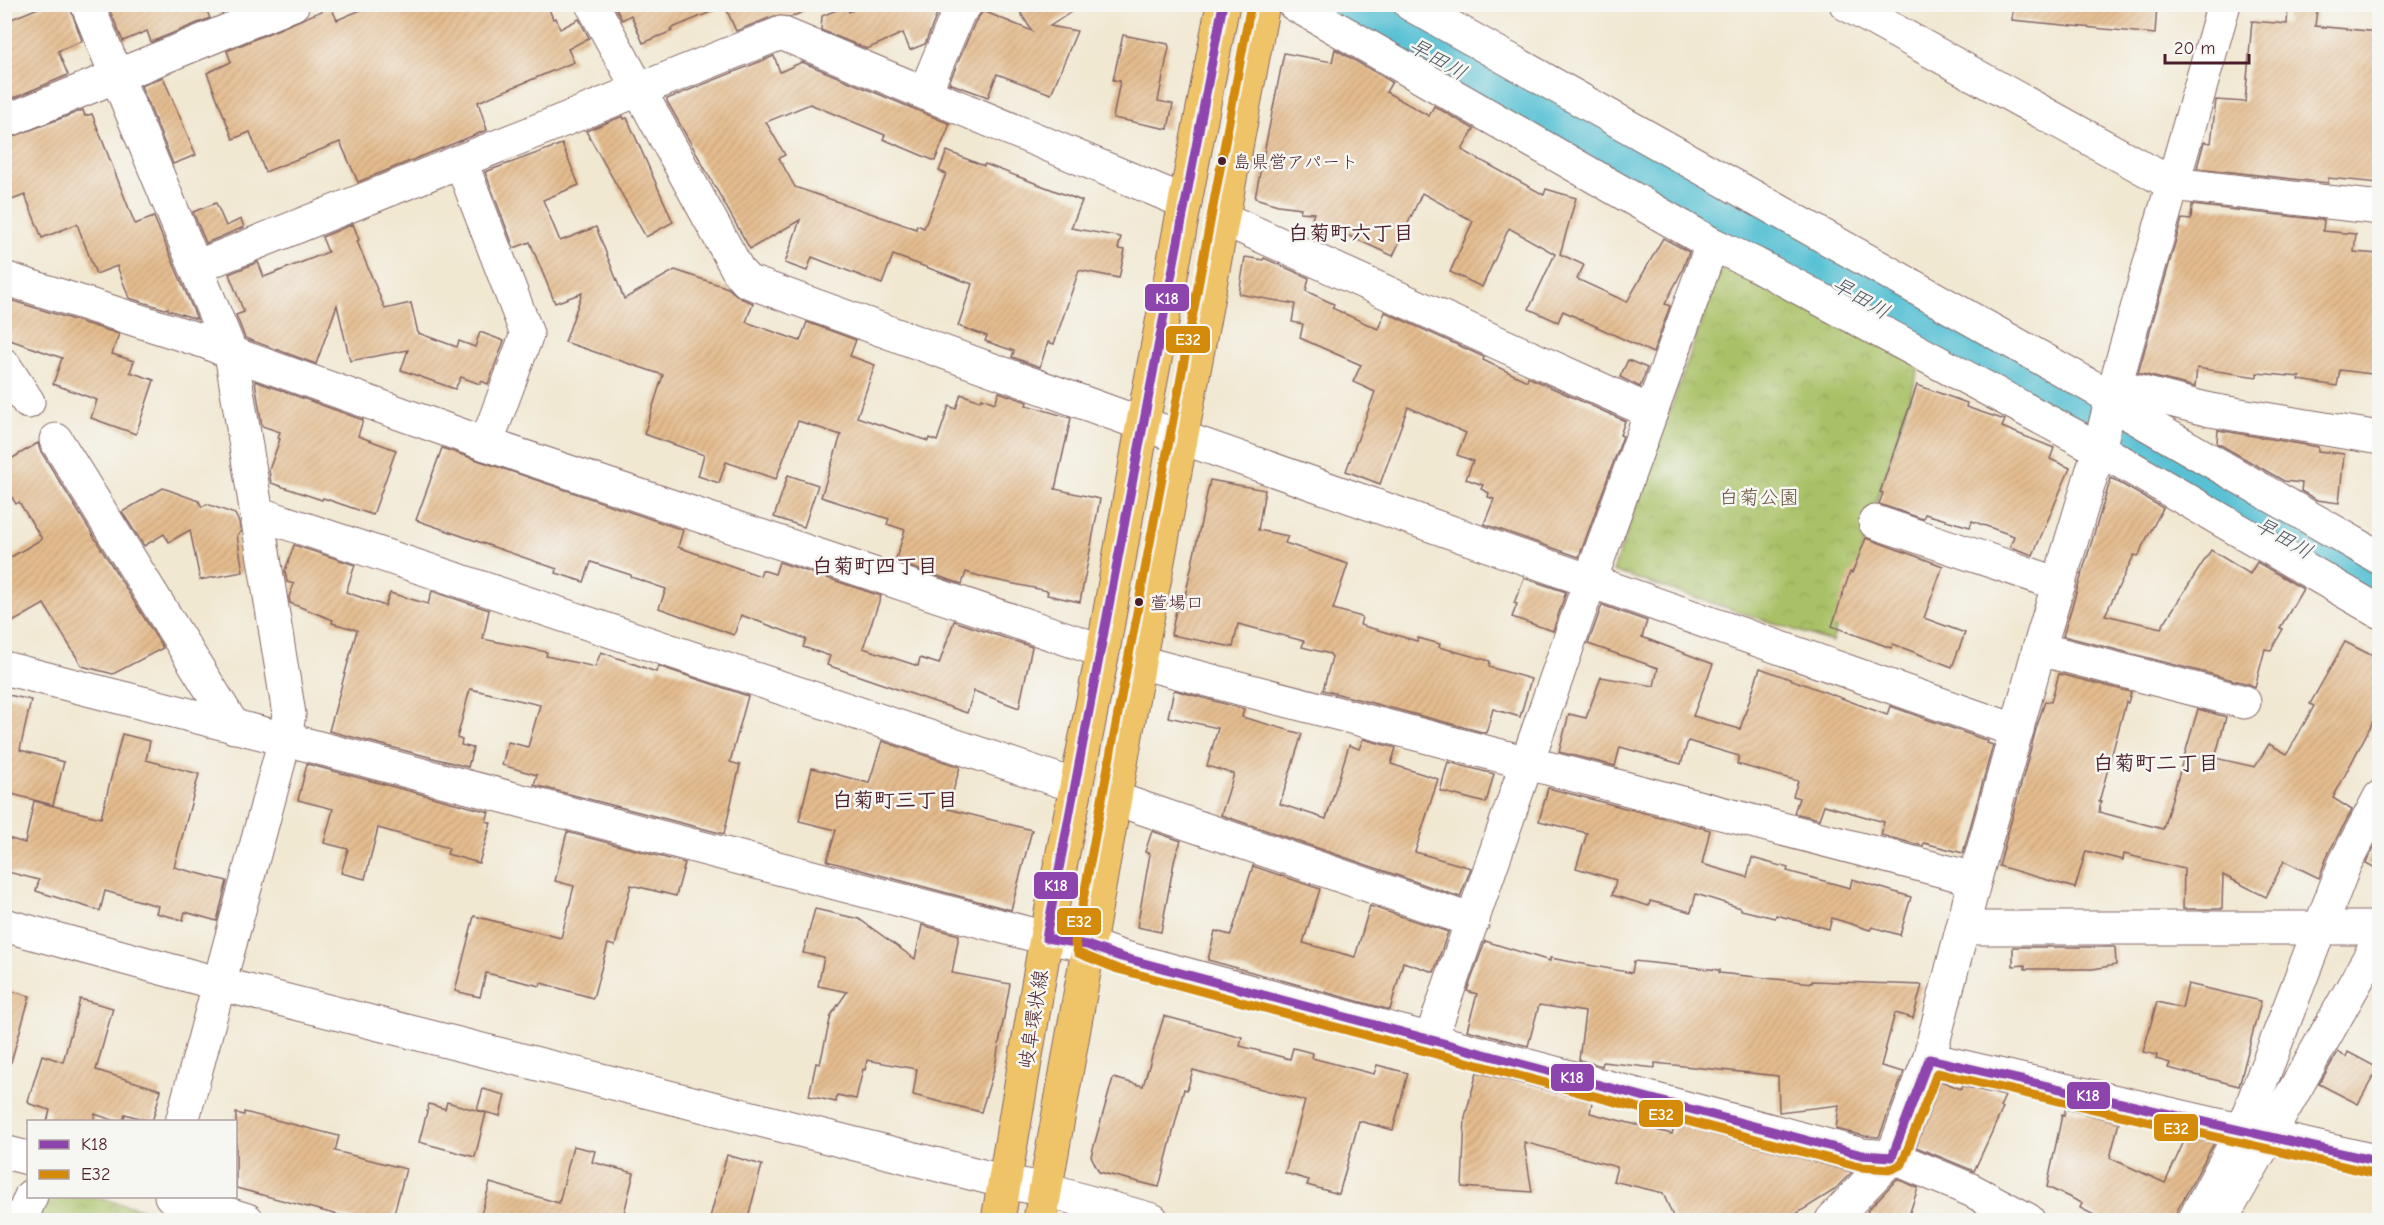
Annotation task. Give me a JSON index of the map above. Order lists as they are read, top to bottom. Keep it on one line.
{"streets":{"main road":["岐阜環状線"]},"districts":["白菊町六丁目","白菊町四丁目","白菊町二丁目","白菊町三丁目"],"water":["早田川"],"parks":["白菊公園"],"places":["島県営アパート","萱場口"],"lines":["transit line K18","transit line E32"],"legend":["K18","E32"],"scale_bar":"20 m"}
